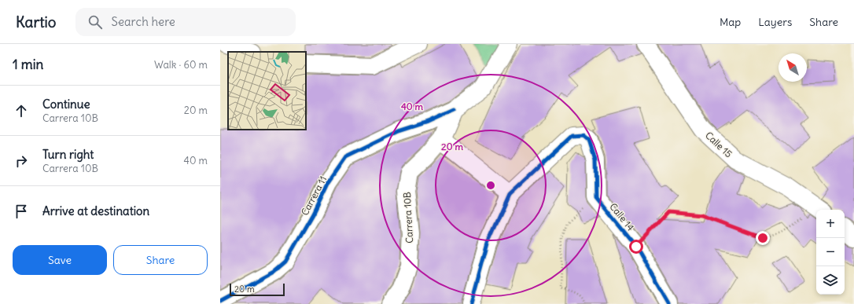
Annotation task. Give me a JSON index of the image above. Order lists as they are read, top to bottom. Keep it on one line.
{"streets":{"street":["Calle 15","Carrera 11","Calle 14","Carrera 10B"]},"crossings":[["Carrera 11","Carrera 10B"]],"scale_bar":"20 m","north":"top left","page":{"header":"Kartio","search":"Search here","nav":["Map","Layers","Share"],"heading":["1 min","Walk · 60 m"],"list":[["Continue","Carrera 10B","20 m"],["Turn right","Carrera 10B","40 m"],"Arrive at destination"],"map_buttons":["+","−"],"buttons":["Save","Share"],"scale":"20 m"},"rings":["40 m","20 m"]}
